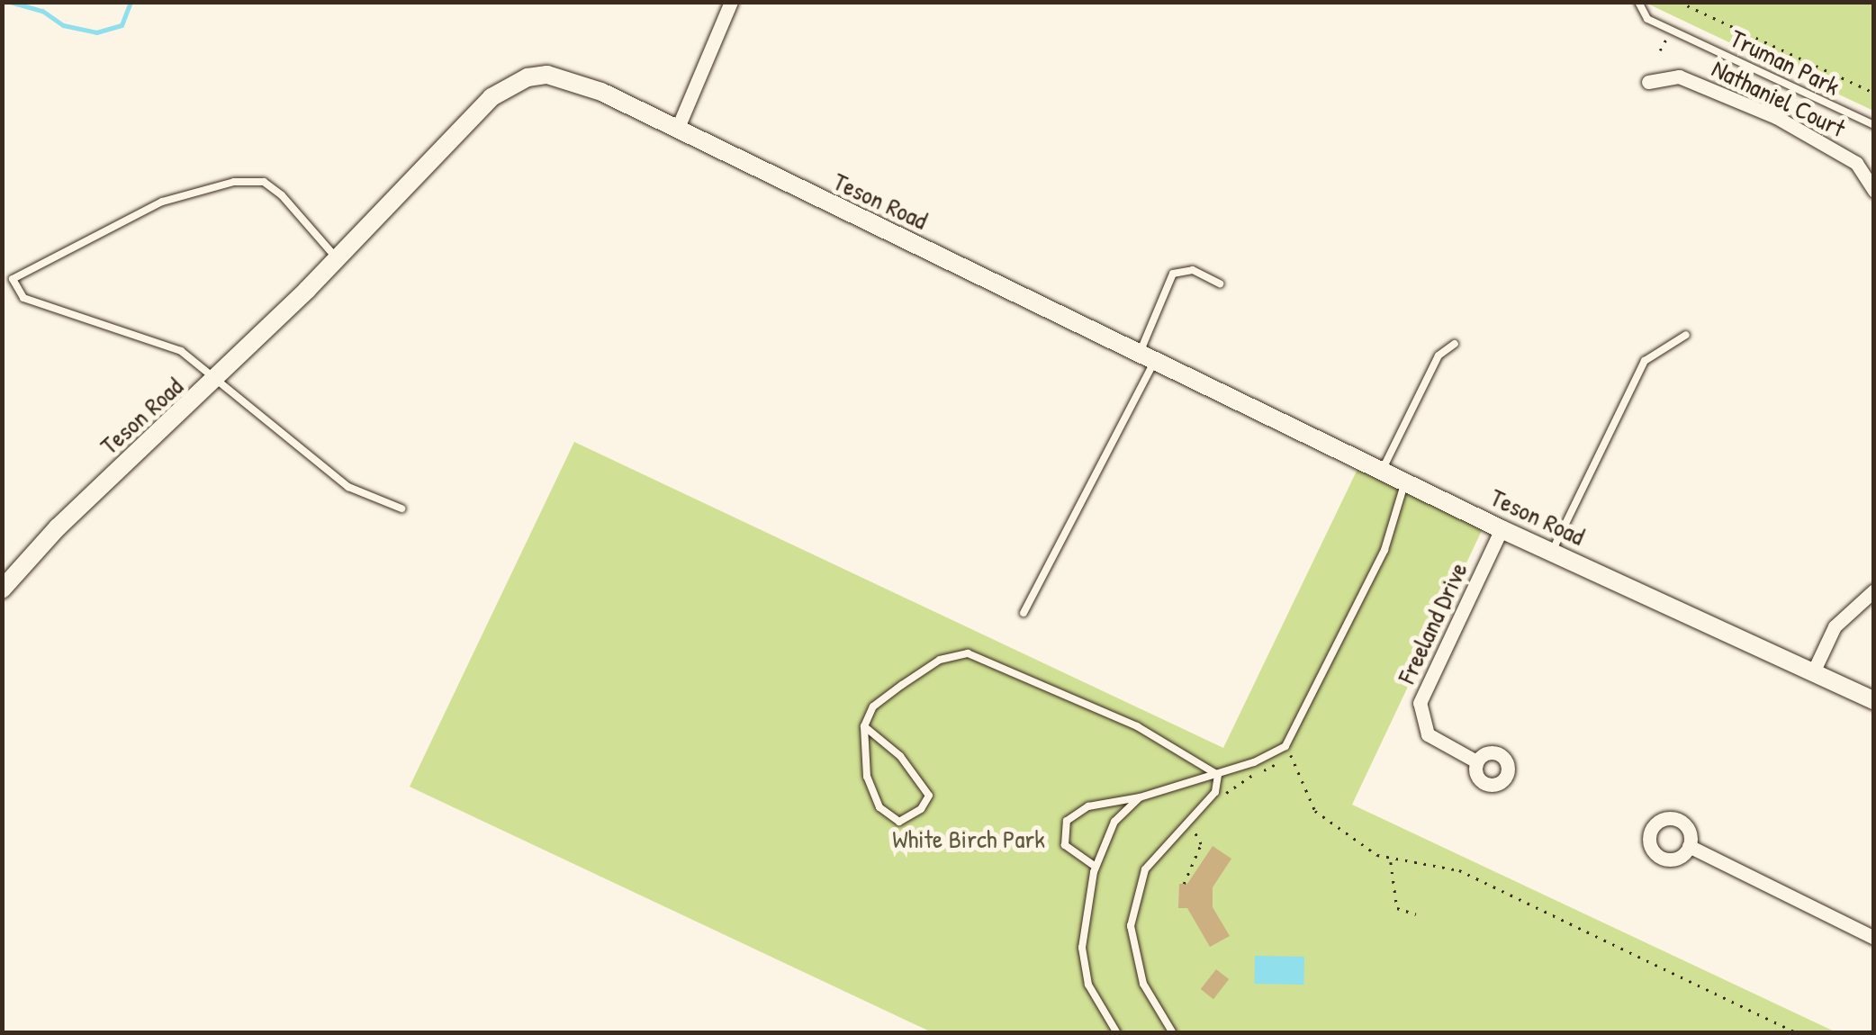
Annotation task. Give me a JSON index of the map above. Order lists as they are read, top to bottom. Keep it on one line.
{"streets":{"street":["Nathaniel Court","Teson Road","Freeland Drive"],"lane":["Truman Park"]},"crossings":[["Teson Road","Freeland Drive"]],"parks":["White Birch Park"]}
